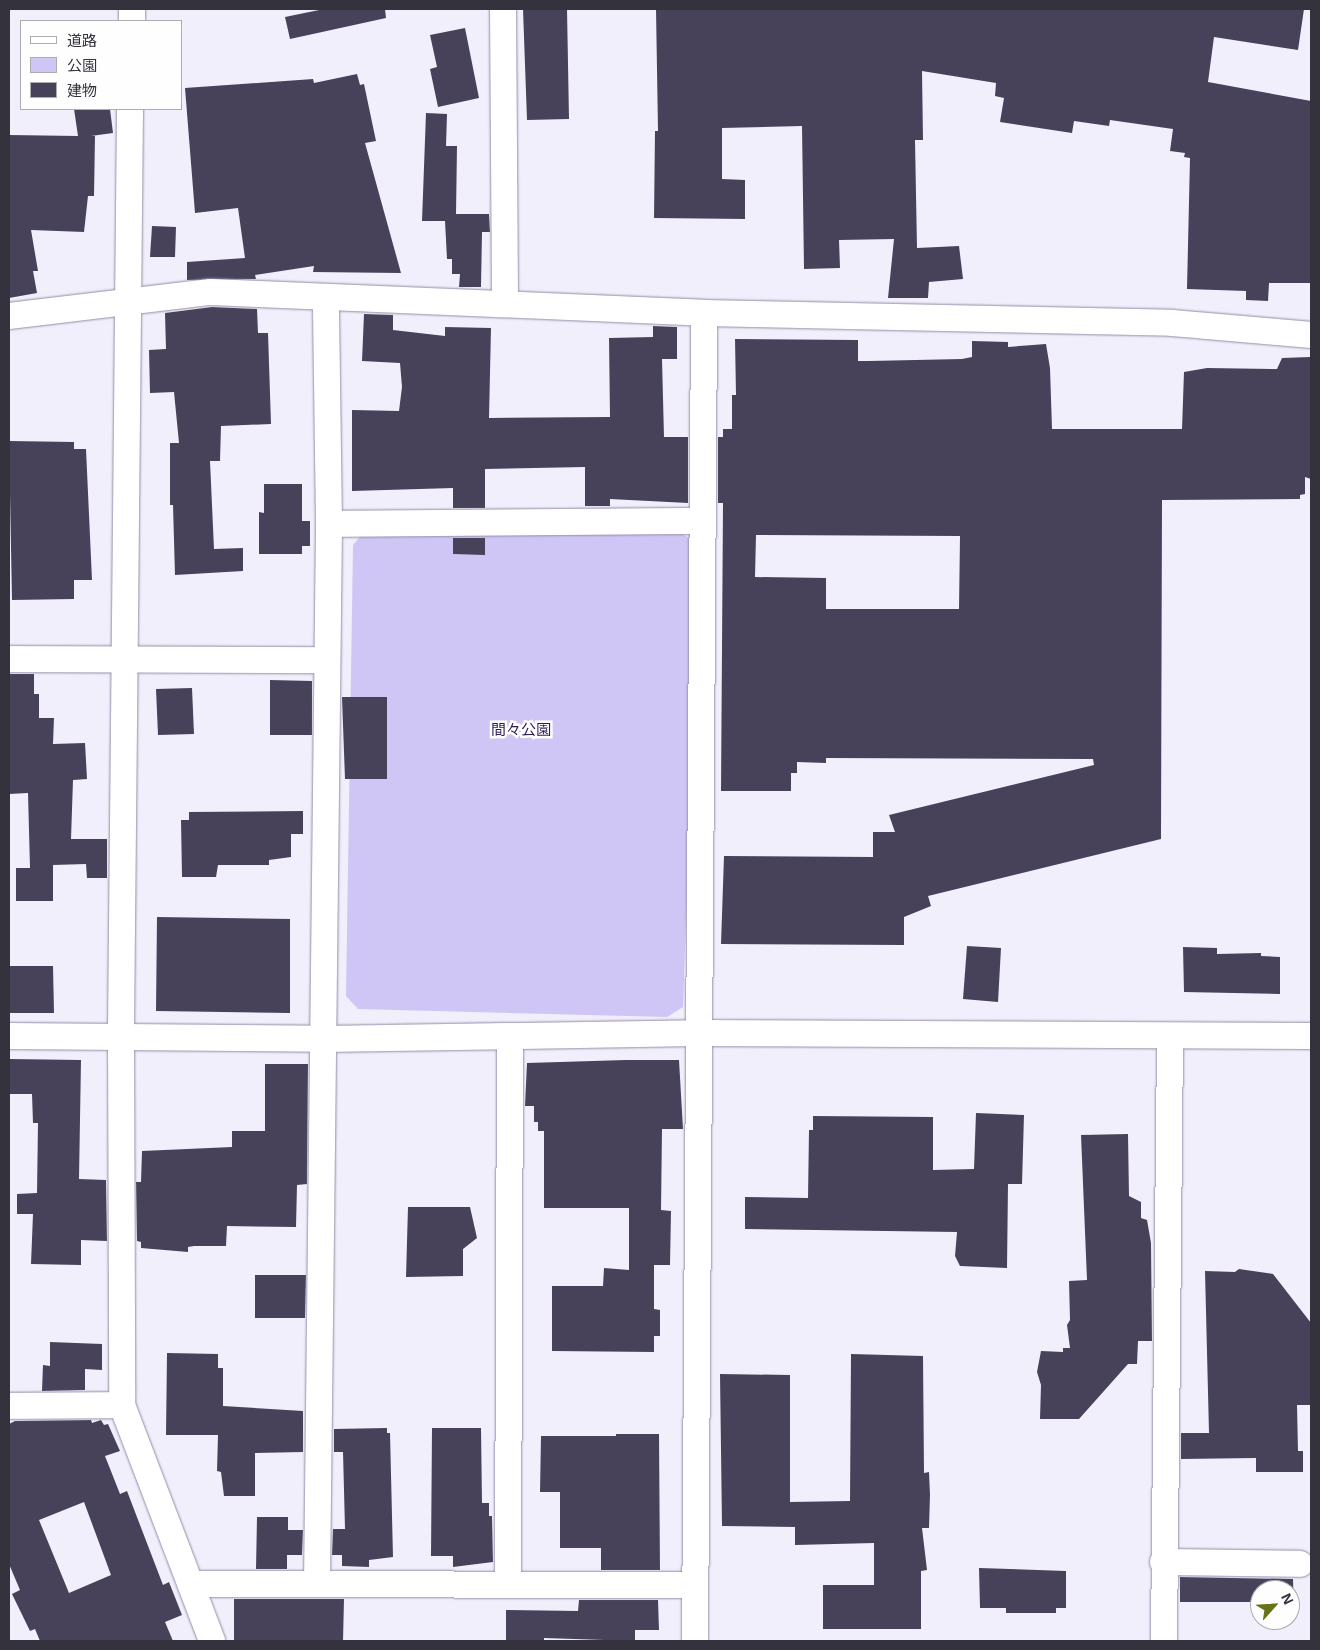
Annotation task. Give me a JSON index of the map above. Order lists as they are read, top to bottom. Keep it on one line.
{"parks":["間々公園"],"legend":["道路","公園","建物"],"north":"top right"}
